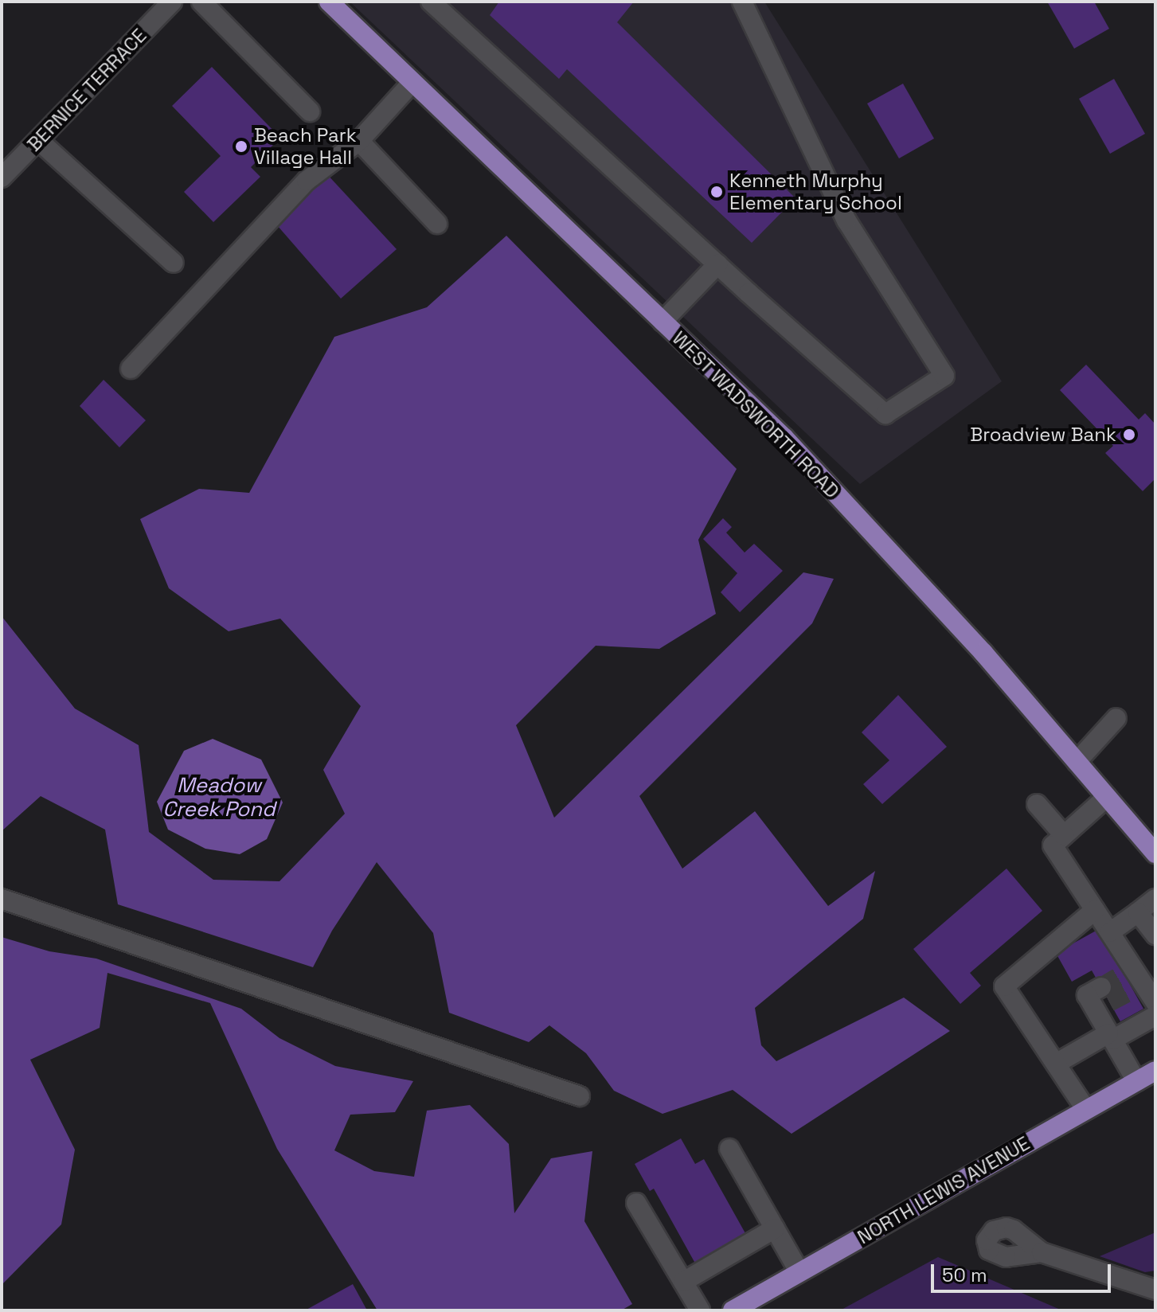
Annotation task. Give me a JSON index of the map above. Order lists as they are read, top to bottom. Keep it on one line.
{"streets":{"main road":["WEST WADSWORTH ROAD","NORTH LEWIS AVENUE"],"street":["BERNICE TERRACE"]},"water":["Meadow Creek Pond"],"places":["Beach Park Village Hall","Kenneth Murphy Elementary School","Broadview Bank"],"scale_bar":"50 m"}
